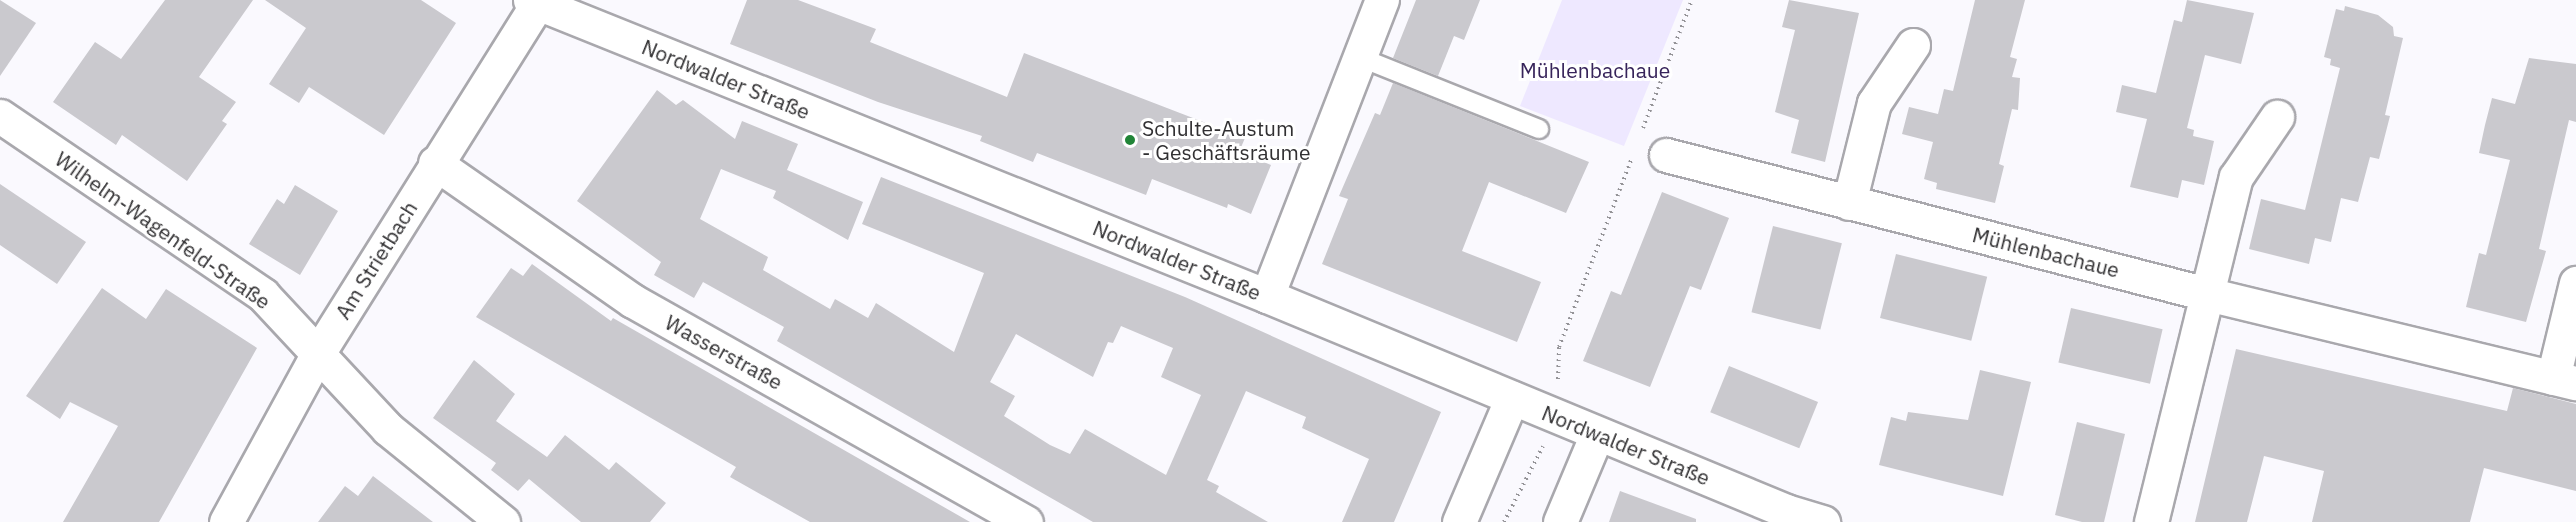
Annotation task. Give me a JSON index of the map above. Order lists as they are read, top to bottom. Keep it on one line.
{"streets":{"street":["Nordwalder Straße","Wilhelm-Wagenfeld-Straße","Mühlenbachaue","Am Strietbach","Wasserstraße"]},"crossings":[["Nordwalder Straße","Am Strietbach"],["Wilhelm-Wagenfeld-Straße","Am Strietbach"],["Am Strietbach","Wasserstraße"]],"parks":["Mühlenbachaue"],"places":["Schulte-Austum - Geschäftsräume"]}
